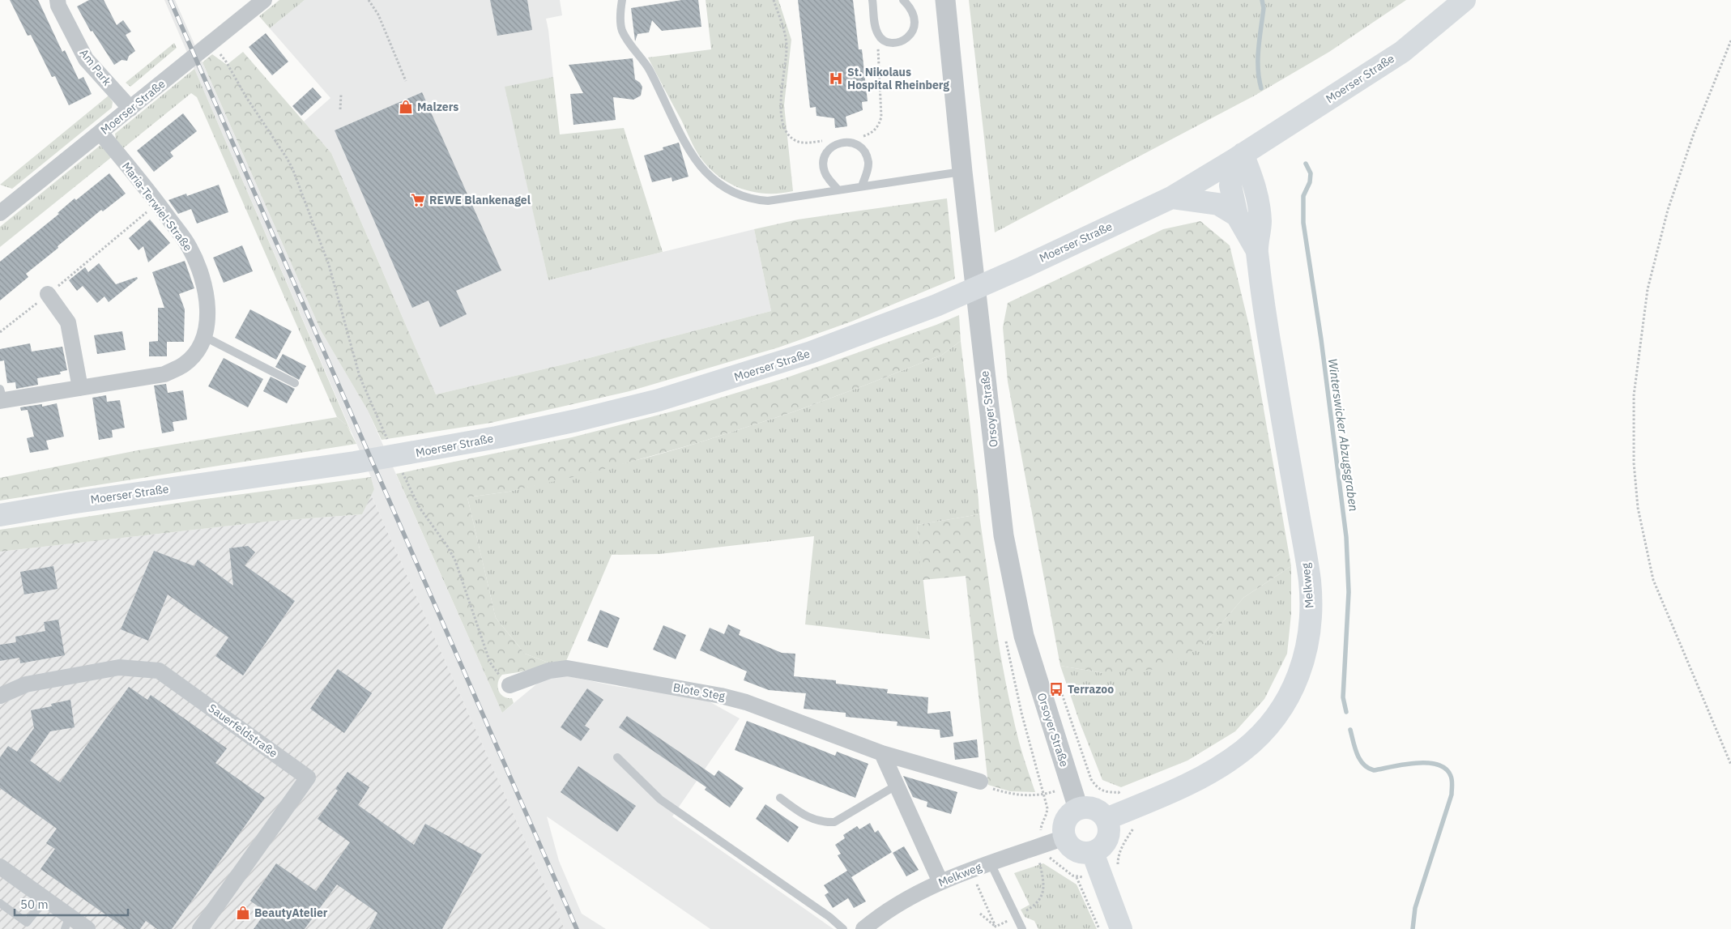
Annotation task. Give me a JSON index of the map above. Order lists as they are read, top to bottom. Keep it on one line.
{"streets":{"main road":["Moerser Straße","Melkweg"],"street":["Am Park","Maria-Terwiel-Straße","Orsoyer Straße","Blote Steg","Sauerfeldstraße"]},"crossings":[["Am Park","Moerser Straße"],["Moerser Straße","Maria-Terwiel-Straße"],["Moerser Straße","Melkweg"],["Orsoyer Straße","Melkweg"]],"water":["Winterswicker Abzugsgraben"],"places":{"hospital":["St. Nikolaus Hospital Rheinberg"],"shop":["Malzers","BeautyAtelier"],"supermarket":["REWE Blankenagel"],"bus stop":["Terrazoo"]},"scale_bar":"50 m"}
